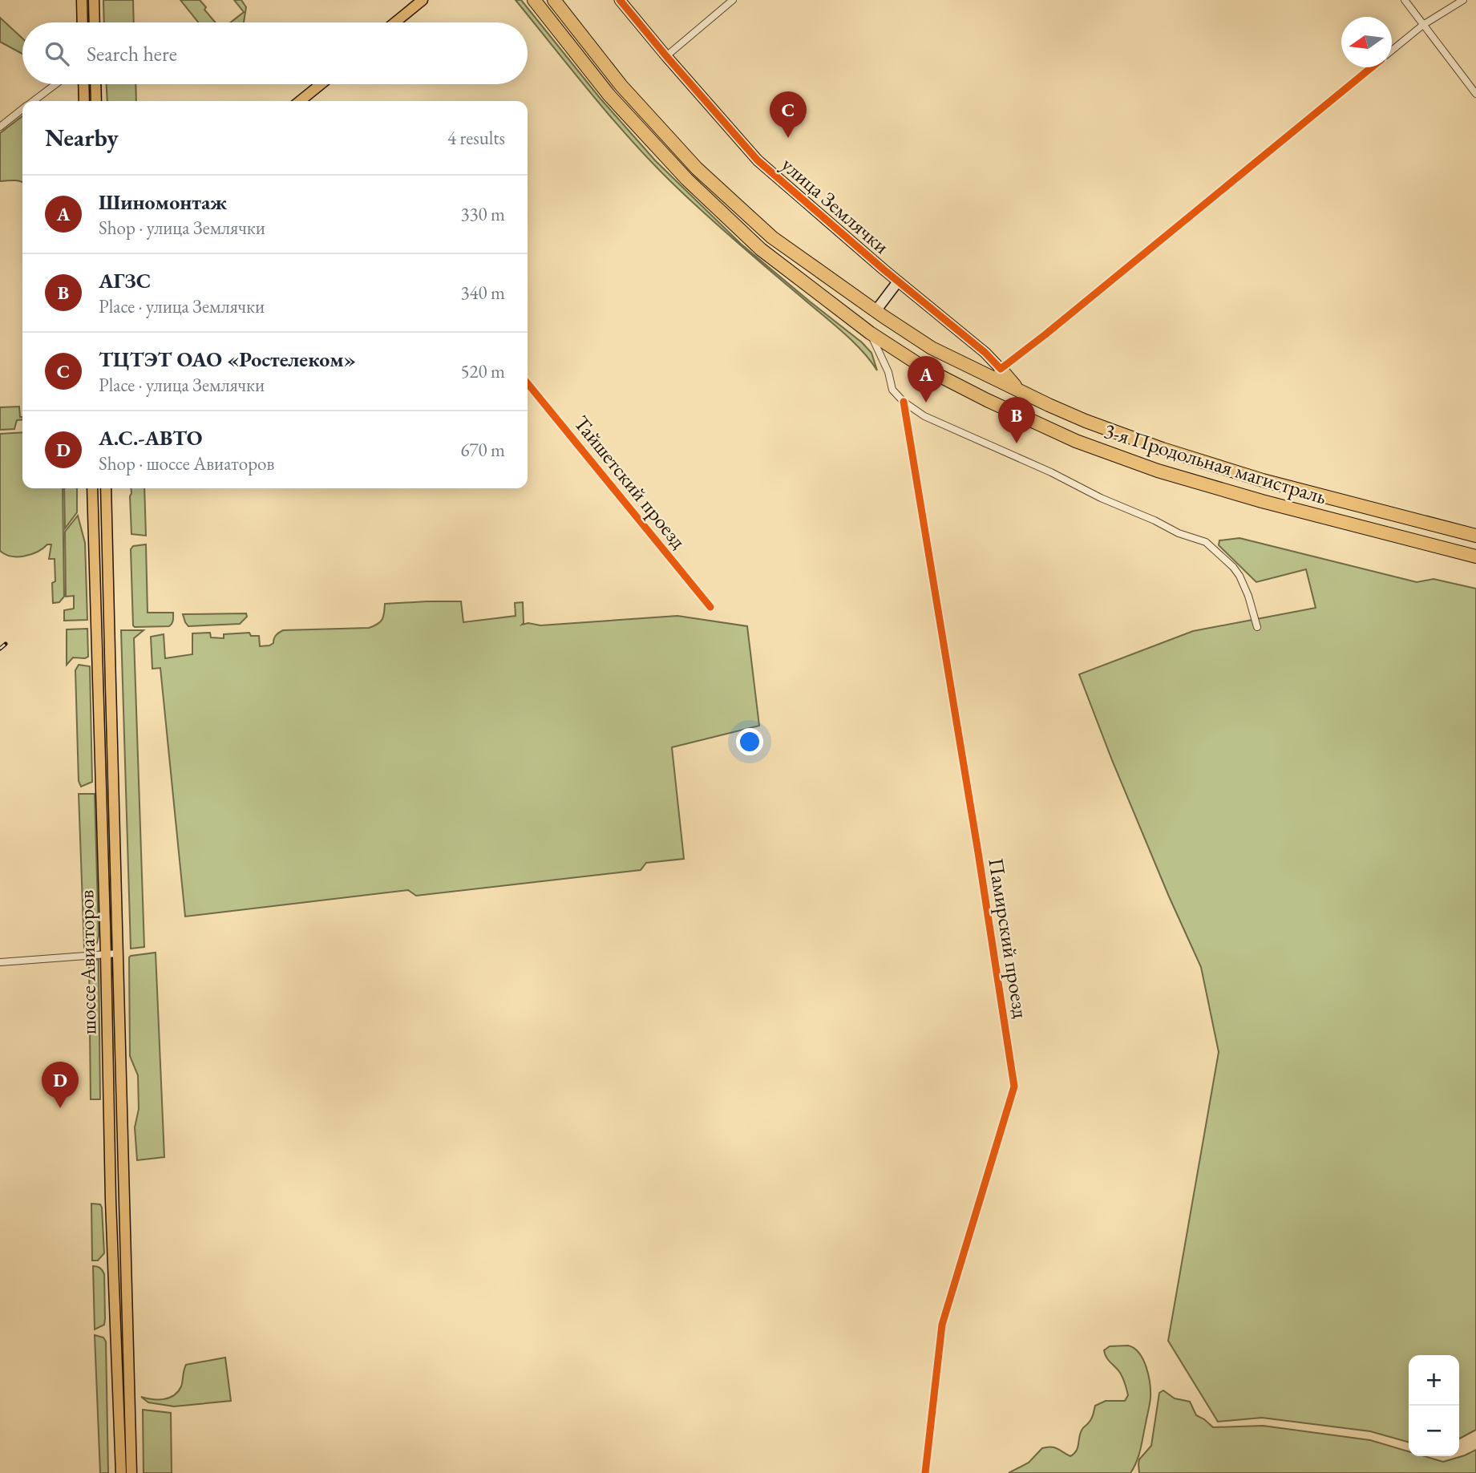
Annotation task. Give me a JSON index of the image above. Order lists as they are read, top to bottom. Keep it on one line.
{"streets":{"highway":["3-я Продольная магистраль"],"main road":["шоссе Авиаторов"],"street":["улица Землячки","Тайшетский проезд","Памирский проезд"]},"north":"left","page":{"search":"Search here","pins":["C","A","B","D"],"heading":["Nearby","4 results"],"list":[{"mark":"A","name":"Шиномонтаж","note":"Shop · улица Землячки","value":"330 m"},{"mark":"B","name":"АГЗС","note":"Place · улица Землячки","value":"340 m"},{"mark":"C","name":"ТЦТЭТ ОАО «Ростелеком»","note":"Place · улица Землячки","value":"520 m"},{"mark":"D","name":"А.С.-АВТО","note":"Shop · шоссе Авиаторов","value":"670 m"}],"map_buttons":["+","−"]}}
